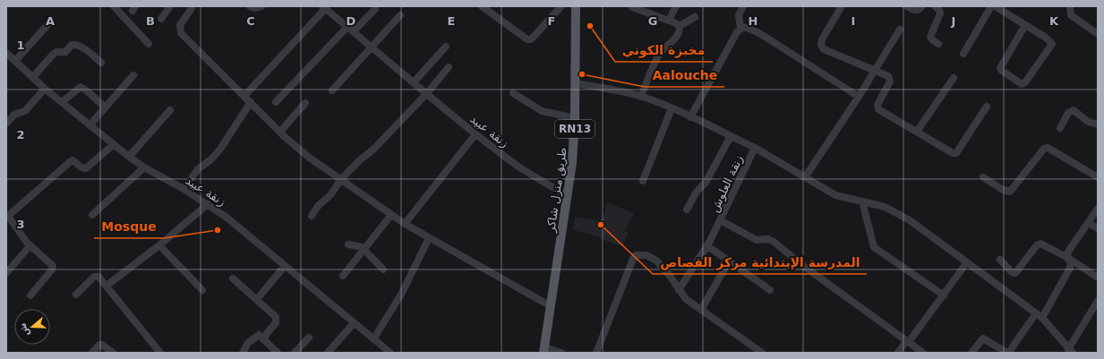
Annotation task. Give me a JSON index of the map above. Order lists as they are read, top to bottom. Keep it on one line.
{"streets":{"main road":["RN13","طريق منزل شاكر"],"street":["زنقة عبيد","زنقة العلوش"]},"crossings":[["زنقة عبيد","طريق منزل شاكر"],["زنقة العلوش","طريق منزل شاكر"]],"places":["مخبزة الكوني","Aalouche","المدرسة الإبتدائية مركز القصاص","Mosque"],"north":"left","grid":{"columns":["A","B","C","D","E","F","G","H","I","J","K"],"rows":["1","2","3"]}}
